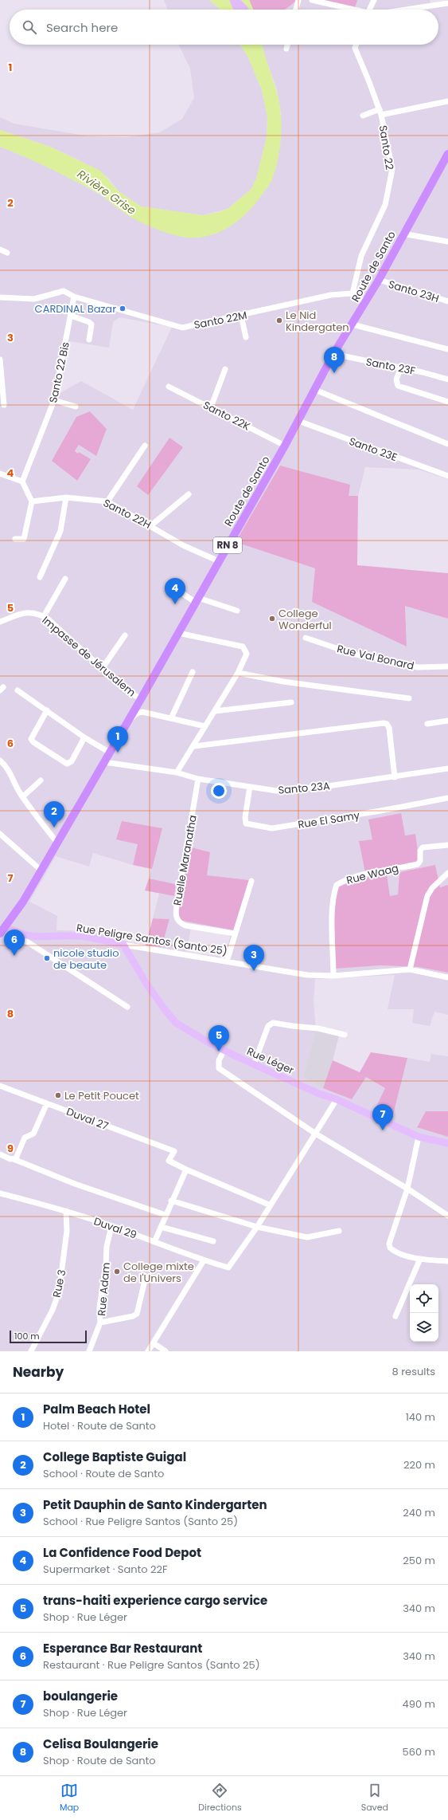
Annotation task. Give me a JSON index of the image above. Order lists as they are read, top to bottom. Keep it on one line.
{"streets":{"main road":["Route de Santo","RN 8"],"street":["Santo 22","Santo 23H","Santo 22M","Santo 23F","Santo 22 Bis","Santo 22K","Santo 23E","Santo 22H","Impasse de Jérusalem","Rue Val Bonard","Santo 23A","Rue El Samy","Ruelle Maranatha","Rue Waag","Rue Peligre Santos (Santo 25)","Rue Léger","Duval 27","Duval 29","Rue 3","Rue Adam"]},"crossings":[["Santo 22","Santo 22M"],["Route de Santo","Santo 23H"],["Route de Santo","Santo 23F"],["Route de Santo","Santo 22K"],["Route de Santo","Santo 23E"],["Route de Santo","Santo 22H"],["Route de Santo","Impasse de Jérusalem"],["Route de Santo","Santo 23A"],["Route de Santo","Rue Peligre Santos (Santo 25)"],["Santo 22M","Santo 22 Bis"],["Santo 23A","Rue El Samy"],["Santo 23A","Ruelle Maranatha"],["Rue Waag","Rue Peligre Santos (Santo 25)"],["Rue Peligre Santos (Santo 25)","Rue Léger"],["Duval 29","Rue 3"],["Duval 29","Rue Adam"]],"water":["Rivière Grise"],"places":["CARDINAL Bazar","Le Nid Kindergaten","College Wonderful","nicole studio de beaute","Le Petit Poucet","College mixte de l'Univers"],"scale_bar":"100 m","page":{"search":"Search here","pins":["8","4","1","2","6","3","5","7"],"scale":"100 m","heading":["Nearby","8 results"],"list":[{"mark":"1","name":"Palm Beach Hotel","note":"Hotel · Route de Santo","value":"140 m"},{"mark":"2","name":"College Baptiste Guigal","note":"School · Route de Santo","value":"220 m"},{"mark":"3","name":"Petit Dauphin de Santo Kindergarten","note":"School · Rue Peligre Santos (Santo 25)","value":"240 m"},{"mark":"4","name":"La Confidence Food Depot","note":"Supermarket · Santo 22F","value":"250 m"},{"mark":"5","name":"trans-haiti experience cargo service","note":"Shop · Rue Léger","value":"340 m"},{"mark":"6","name":"Esperance Bar Restaurant","note":"Restaurant · Rue Peligre Santos (Santo 25)","value":"340 m"},{"mark":"7","name":"boulangerie","note":"Shop · Rue Léger","value":"490 m"},{"mark":"8","name":"Celisa Boulangerie","note":"Shop · Route de Santo","value":"560 m"}],"nav":["Map","Directions","Saved"]},"grid":{"rows":["1","2","3","4","5","6","7","8","9"]}}
